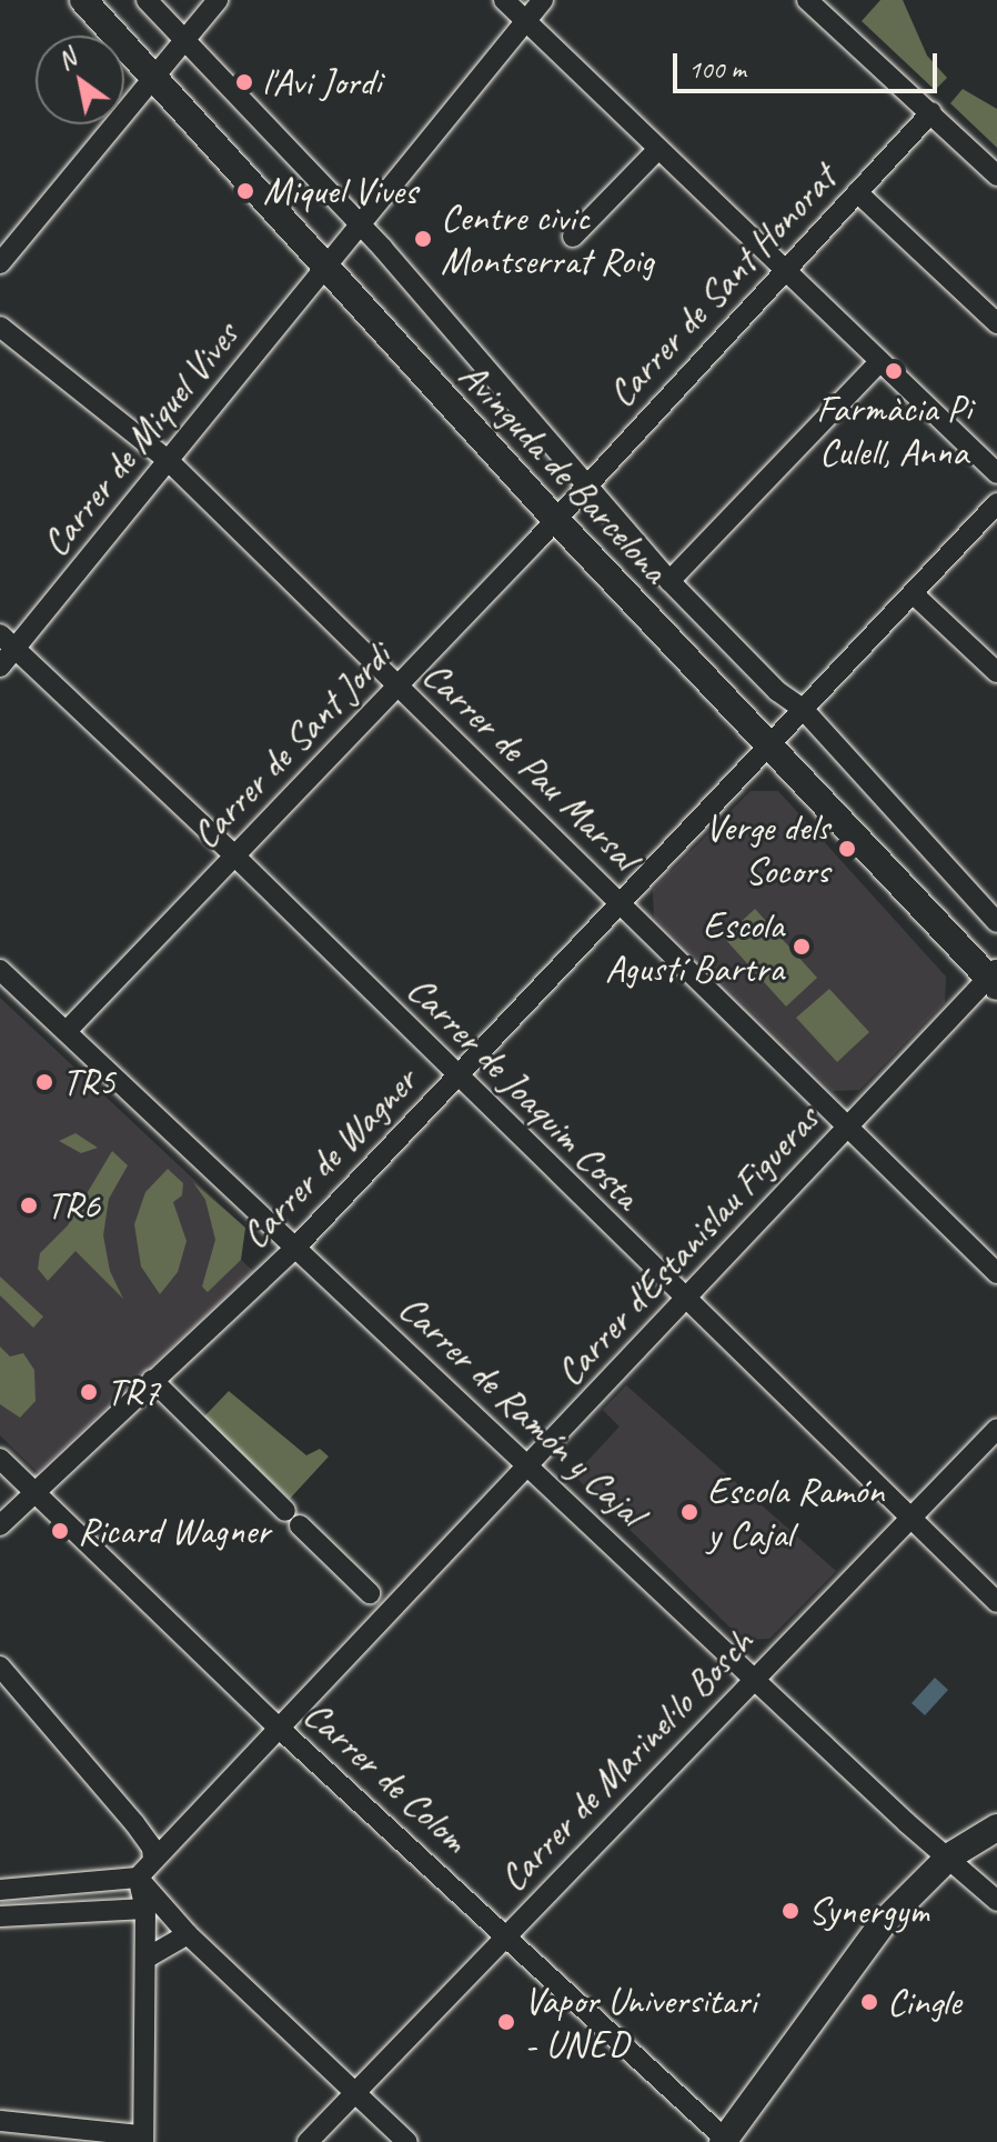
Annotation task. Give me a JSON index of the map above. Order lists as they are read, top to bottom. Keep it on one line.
{"streets":{"street":["Carrer de Sant Honorat","Carrer de Miquel Vives","Avinguda de Barcelona","Carrer de Sant Jordi","Carrer de Pau Marsal","Carrer de Joaquim Costa","Carrer de Wagner","Carrer d'Estanislau Figueras","Carrer de Ramón y Cajal","Carrer de Marinel·lo Bosch","Carrer de Colom"]},"crossings":[["Carrer de Sant Honorat","Avinguda de Barcelona"],["Carrer de Sant Honorat","Carrer de Sant Jordi"],["Carrer de Miquel Vives","Avinguda de Barcelona"],["Carrer de Miquel Vives","Carrer de Pau Marsal"],["Carrer de Miquel Vives","Carrer de Joaquim Costa"],["Avinguda de Barcelona","Carrer de Sant Jordi"],["Avinguda de Barcelona","Carrer de Wagner"],["Avinguda de Barcelona","Carrer d'Estanislau Figueras"],["Carrer de Sant Jordi","Carrer de Pau Marsal"],["Carrer de Sant Jordi","Carrer de Joaquim Costa"],["Carrer de Sant Jordi","Carrer de Ramón y Cajal"],["Carrer de Pau Marsal","Carrer de Wagner"],["Carrer de Pau Marsal","Carrer d'Estanislau Figueras"],["Carrer de Joaquim Costa","Carrer de Wagner"],["Carrer de Joaquim Costa","Carrer d'Estanislau Figueras"],["Carrer de Joaquim Costa","Carrer de Marinel·lo Bosch"],["Carrer de Wagner","Carrer de Ramón y Cajal"],["Carrer de Wagner","Carrer de Colom"],["Carrer d'Estanislau Figueras","Carrer de Ramón y Cajal"],["Carrer d'Estanislau Figueras","Carrer de Colom"],["Carrer de Ramón y Cajal","Carrer de Marinel·lo Bosch"],["Carrer de Marinel·lo Bosch","Carrer de Colom"]],"places":["l'Avi Jordi","Miquel Vives","Centre civic Montserrat Roig","Farmàcia Pi Culell, Anna","Verge dels Socors","Escola Agustí Bartra","TR5","TR6","TR7","Escola Ramón y Cajal","Ricard Wagner","Synergym","Cingle","Vapor Universitari - UNED"],"scale_bar":"100 m","north":"top left"}
